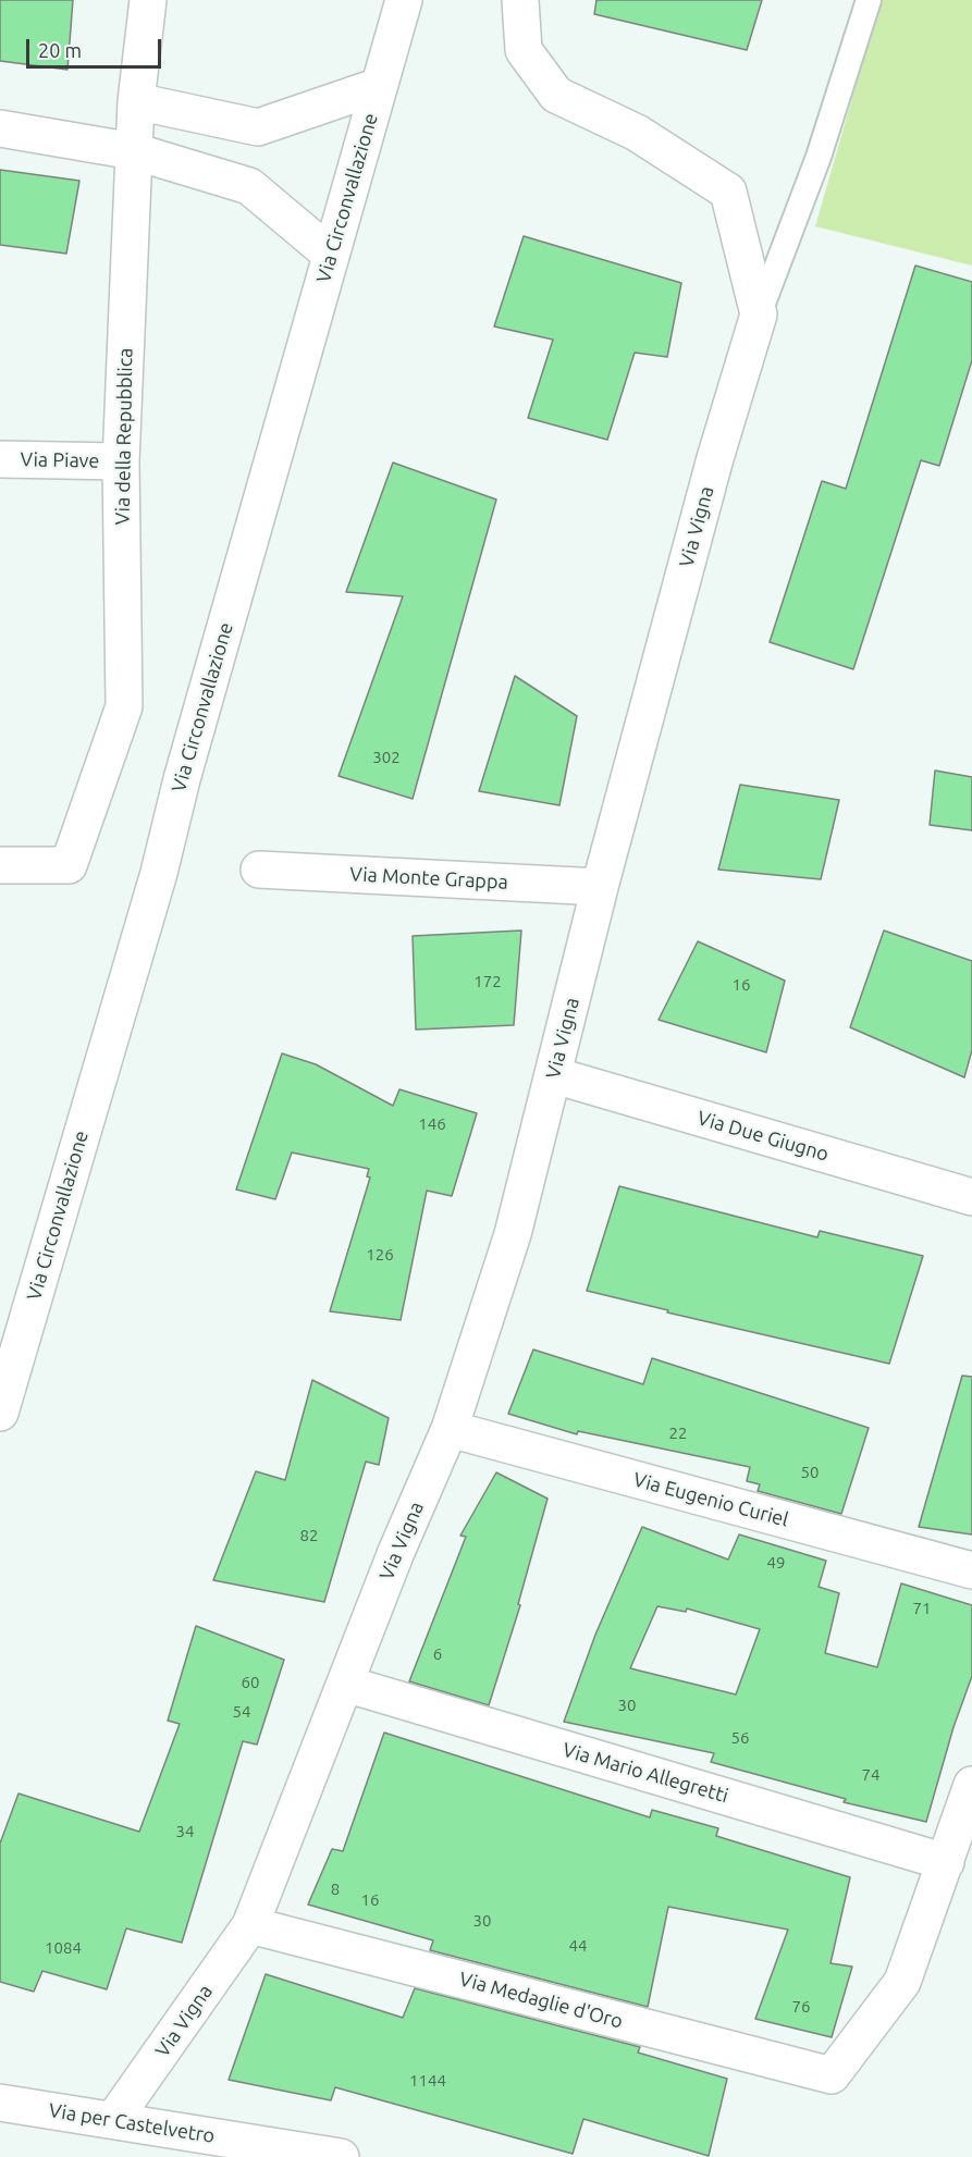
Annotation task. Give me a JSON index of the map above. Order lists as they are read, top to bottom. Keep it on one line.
{"streets":{"street":["Via Circonvallazione","Via della Repubblica","Via Piave","Via Vigna","Via Monte Grappa","Via Due Giugno","Via Eugenio Curiel","Via Mario Allegretti","Via Medaglie d'Oro","Via per Castelvetro"]},"crossings":[["Via della Repubblica","Via Piave"],["Via Vigna","Via Monte Grappa"],["Via Vigna","Via Due Giugno"],["Via Vigna","Via Eugenio Curiel"],["Via Vigna","Via Mario Allegretti"],["Via Vigna","Via Medaglie d'Oro"],["Via Vigna","Via per Castelvetro"],["Via Mario Allegretti","Via Medaglie d'Oro"]],"house_numbers":["302","172","16","146","126","22","50","82","49","71","6","60","30","54","56","74","34","8","16","30","44","1084","76","1144"],"scale_bar":"20 m"}
